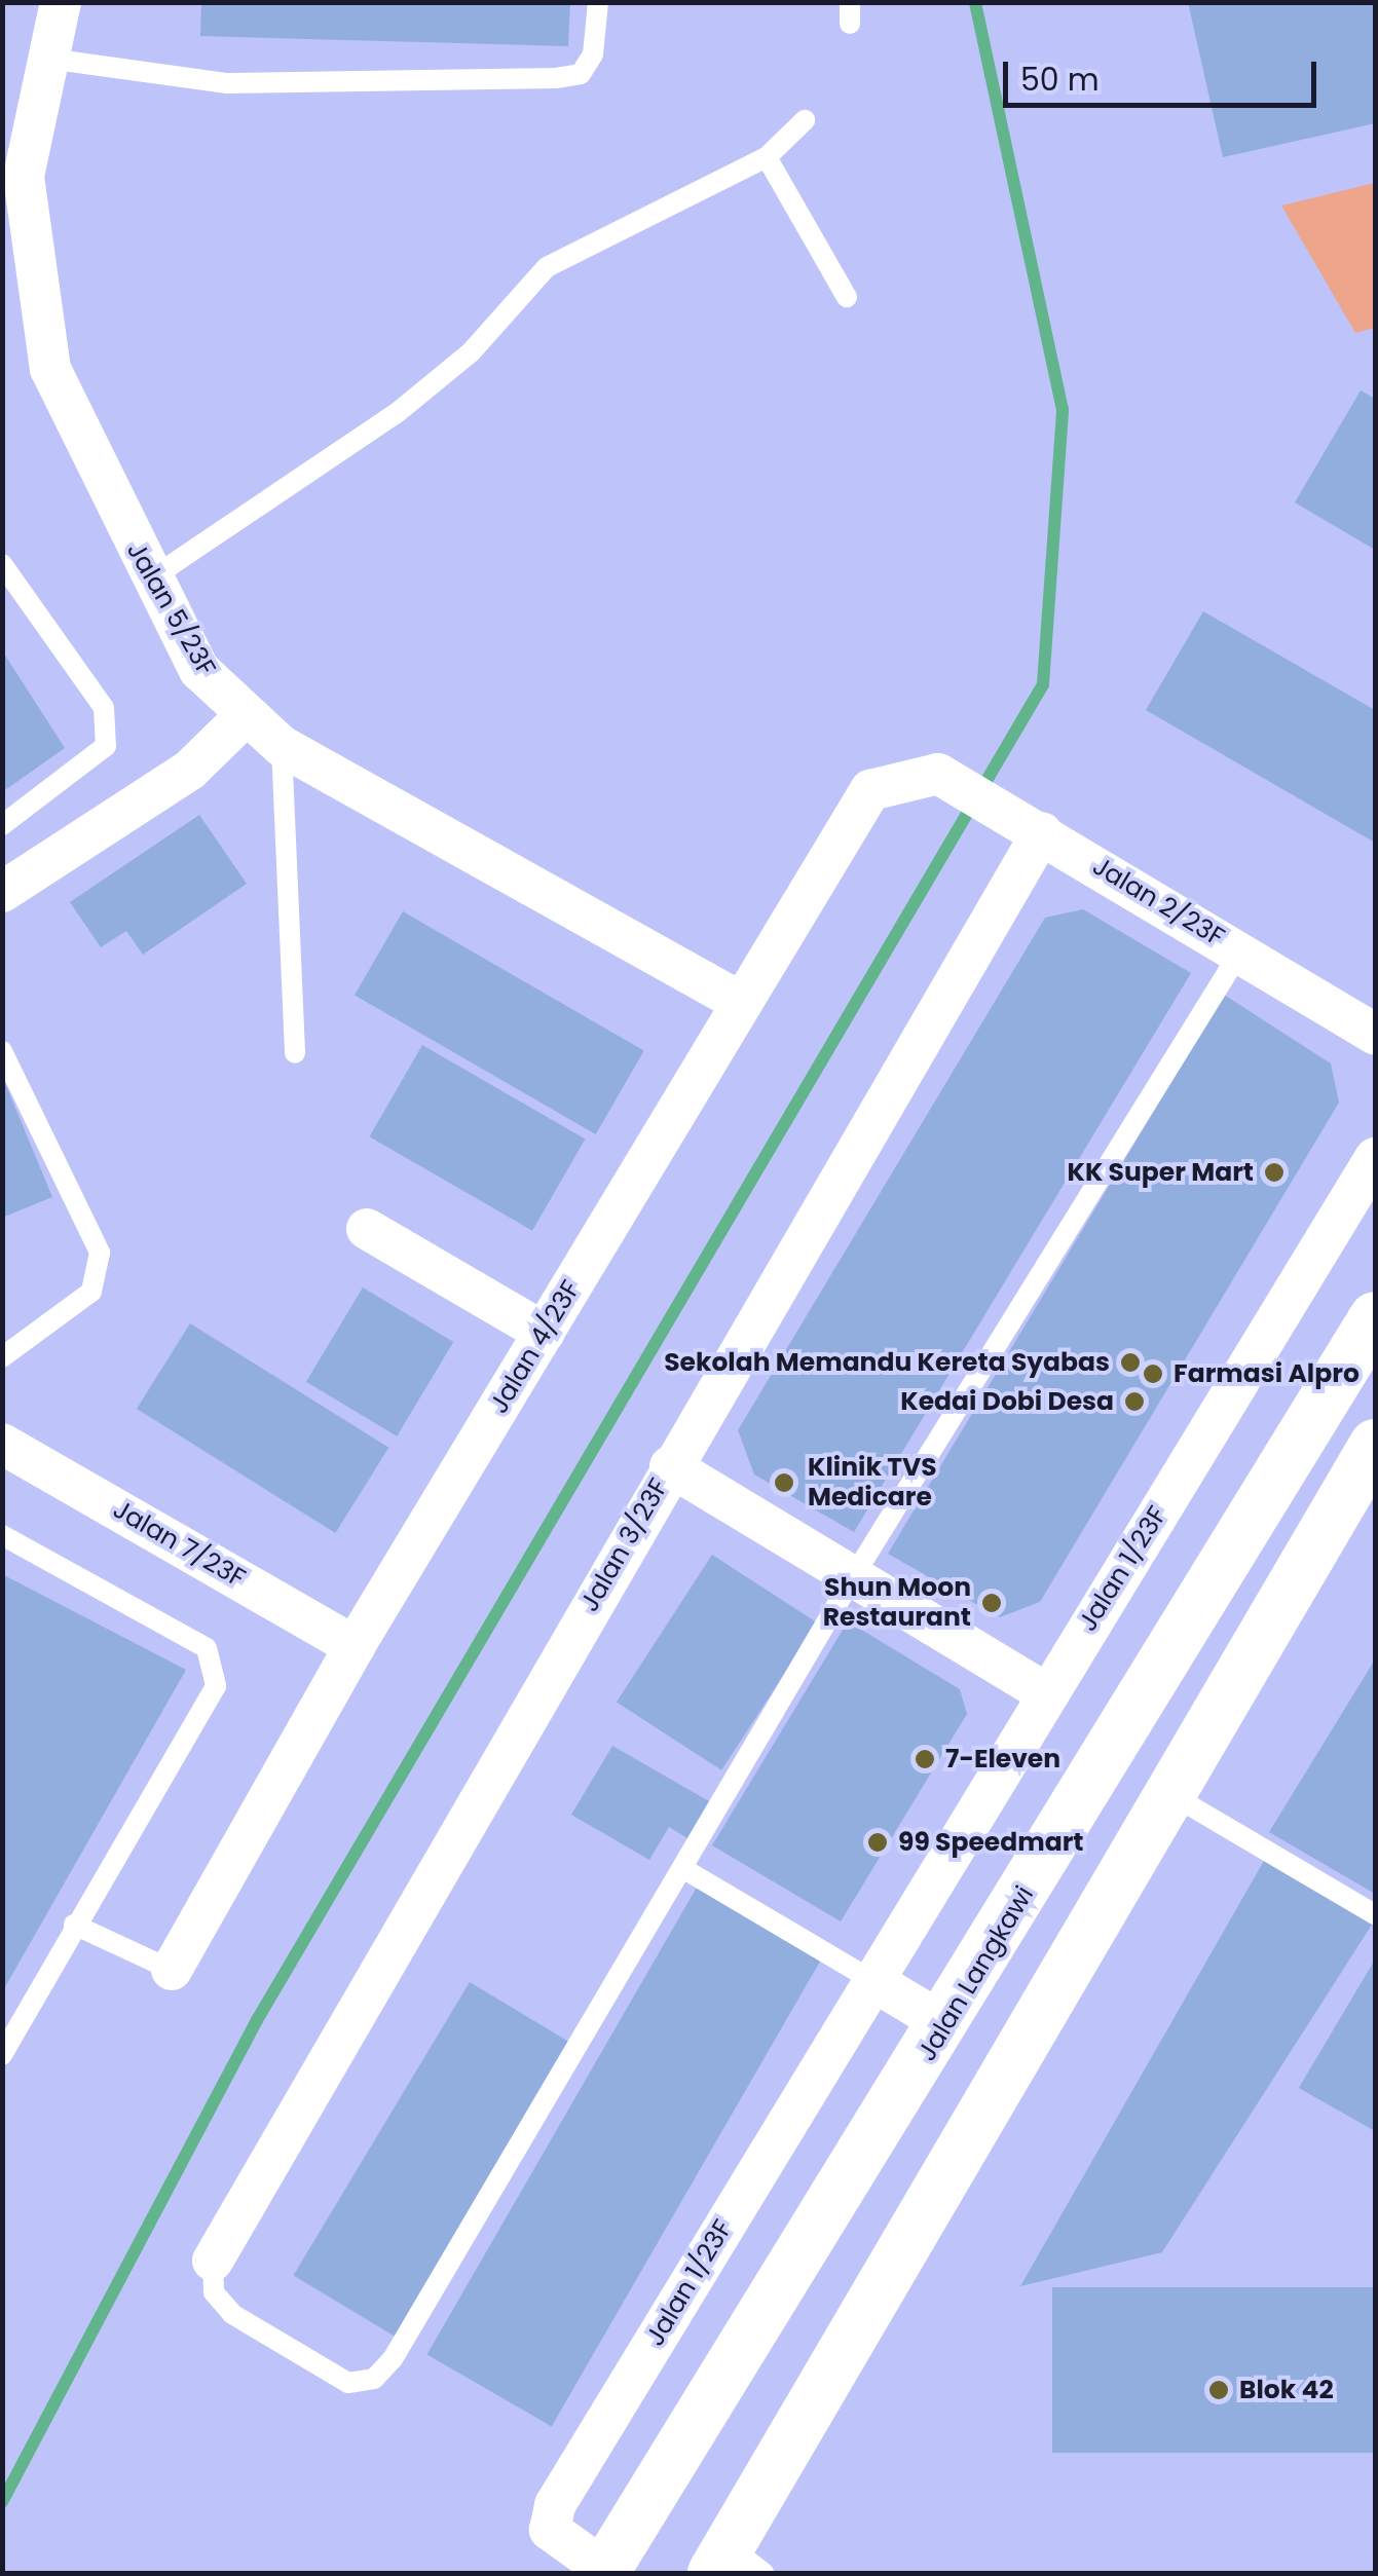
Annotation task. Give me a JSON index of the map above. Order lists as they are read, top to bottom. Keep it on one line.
{"streets":{"street":["Jalan 5/23F","Jalan 2/23F","Jalan 4/23F","Jalan 7/23F","Jalan 3/23F","Jalan 1/23F","Jalan Langkawi"]},"crossings":[["Jalan 5/23F","Jalan 4/23F"],["Jalan 2/23F","Jalan 4/23F"],["Jalan 2/23F","Jalan 3/23F"],["Jalan 4/23F","Jalan 7/23F"],["Jalan 1/23F","Jalan Langkawi"]],"places":["KK Super Mart","Sekolah Memandu Kereta Syabas","Farmasi Alpro","Kedai Dobi Desa","Klinik TVS Medicare","Shun Moon Restaurant","7-Eleven","99 Speedmart","Blok 42"],"scale_bar":"50 m"}
